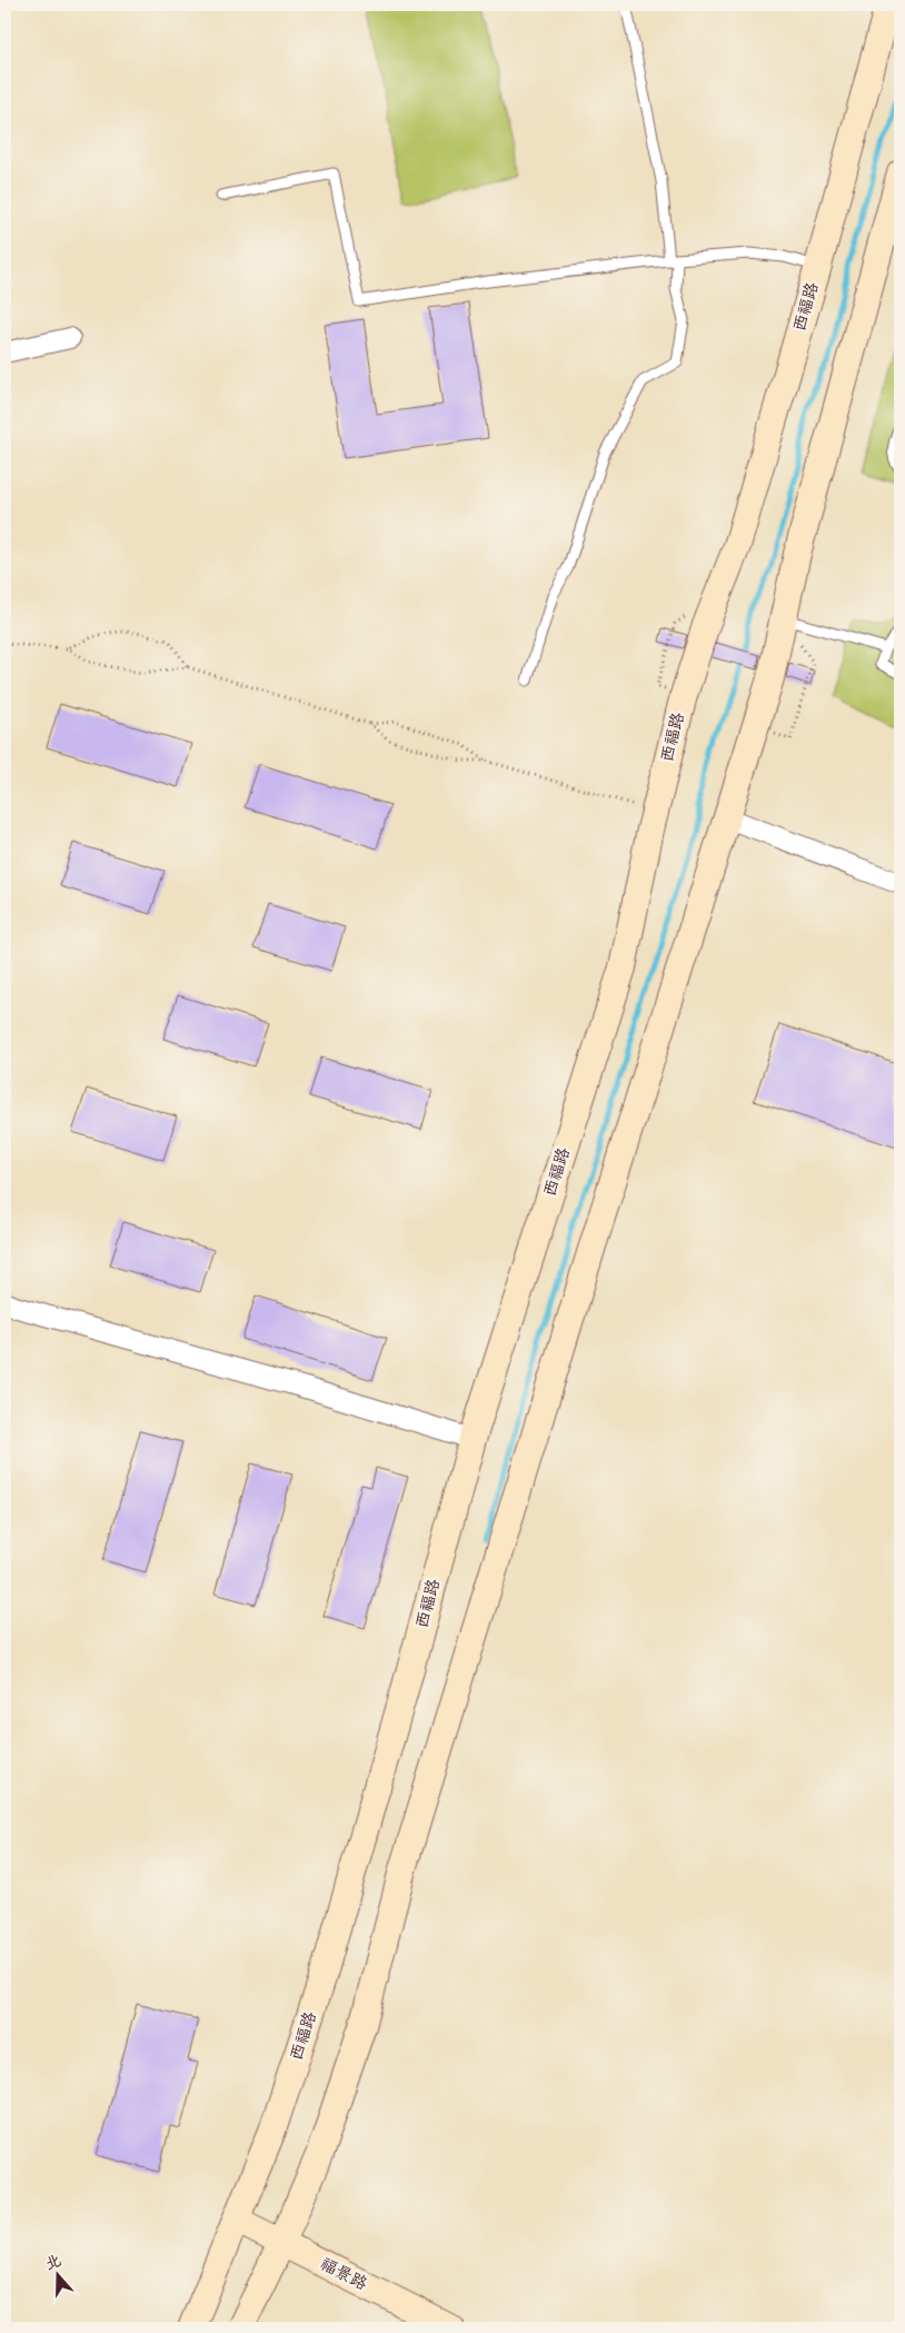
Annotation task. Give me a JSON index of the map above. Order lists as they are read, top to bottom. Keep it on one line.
{"streets":{"main road":["西福路","福景路"]},"crossings":[["西福路","福景路"]],"north":"top"}
